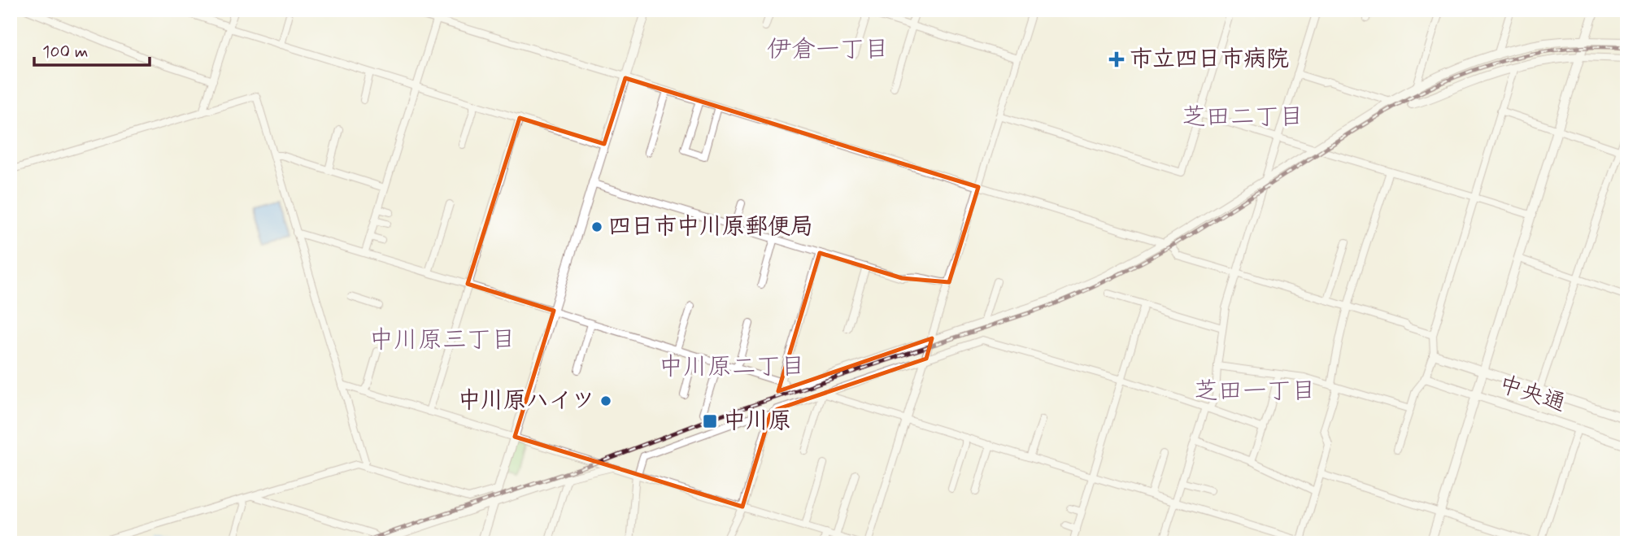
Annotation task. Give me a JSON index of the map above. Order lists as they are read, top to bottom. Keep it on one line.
{"streets":{"street":["中央通"]},"districts":["伊倉一丁目","芝田二丁目","中川原三丁目","中川原二丁目","芝田一丁目"],"places":{"health":["市立四日市病院"],"other":["四日市中川原郵便局","中川原ハイツ"],"transit":["中川原"]},"scale_bar":"100 m"}
